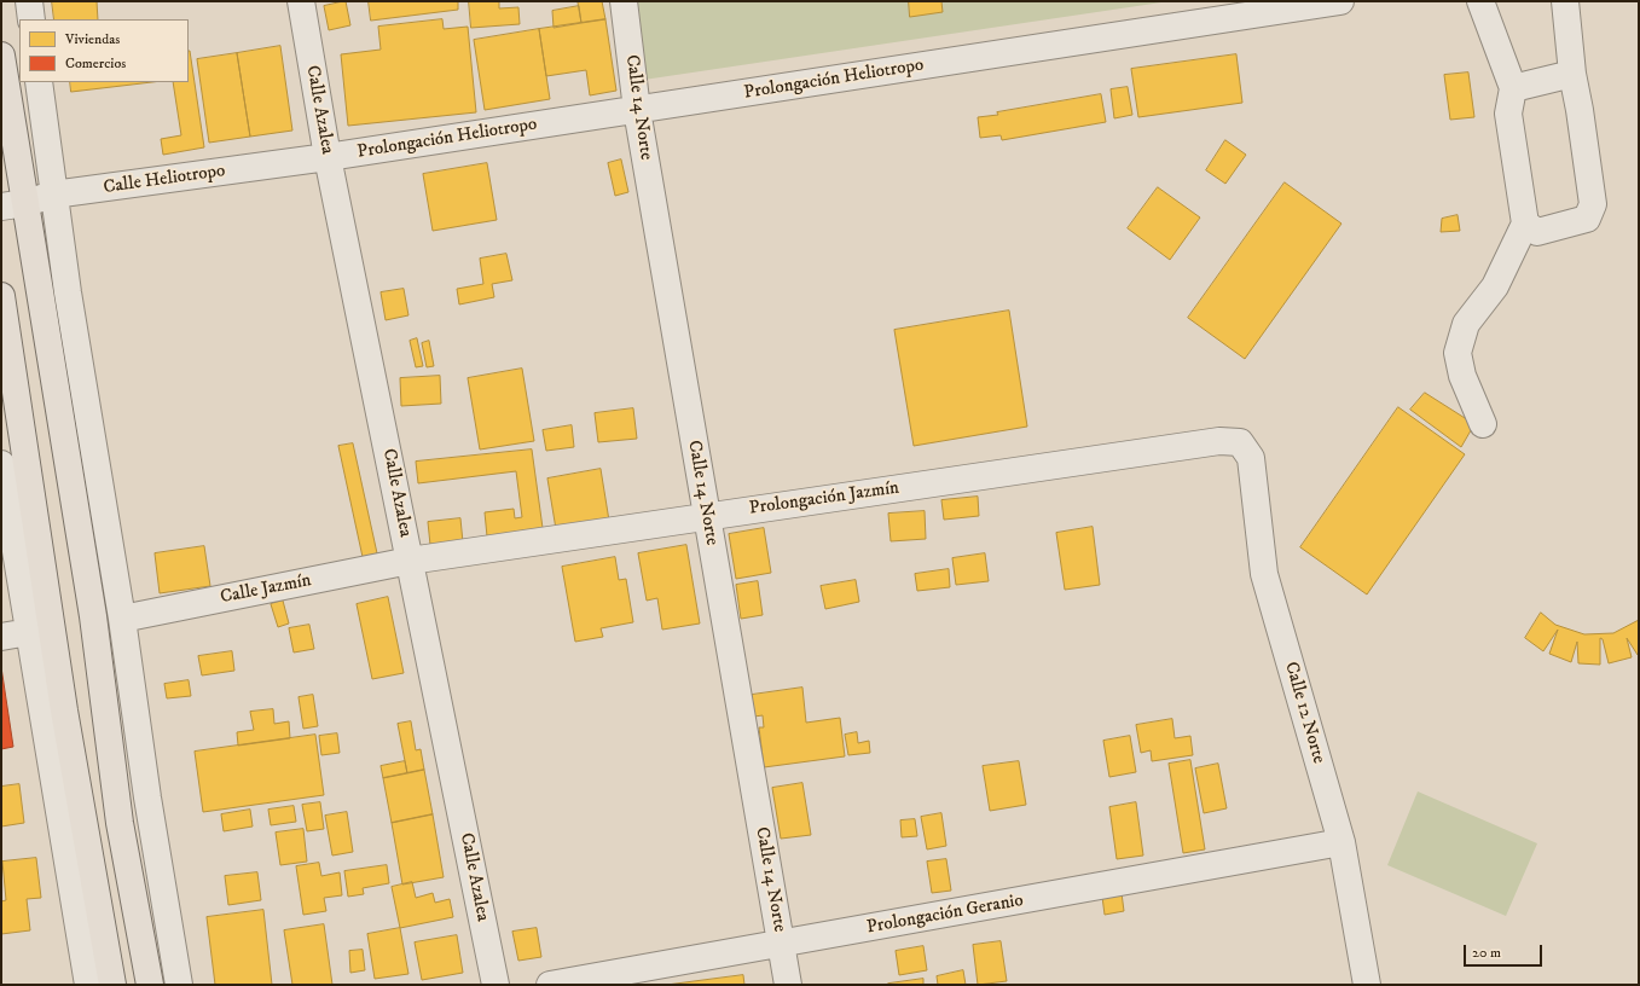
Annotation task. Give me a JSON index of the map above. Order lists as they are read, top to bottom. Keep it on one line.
{"streets":{"street":["Prolongación Heliotropo","Calle 14 Norte","Calle Azalea","Calle Heliotropo","Prolongación Jazmín","Calle Jazmín","Calle 12 Norte","Prolongación Geranio"]},"crossings":[["Prolongación Heliotropo","Calle 14 Norte"],["Prolongación Heliotropo","Calle Azalea"],["Prolongación Heliotropo","Calle Heliotropo"],["Calle 14 Norte","Prolongación Jazmín"],["Calle 14 Norte","Prolongación Geranio"],["Calle Azalea","Calle Heliotropo"],["Calle Azalea","Prolongación Jazmín"],["Calle Azalea","Calle Jazmín"],["Prolongación Jazmín","Calle Jazmín"],["Prolongación Jazmín","Calle 12 Norte"],["Calle 12 Norte","Prolongación Geranio"]],"legend":["Viviendas","Comercios"],"scale_bar":"20 m"}
